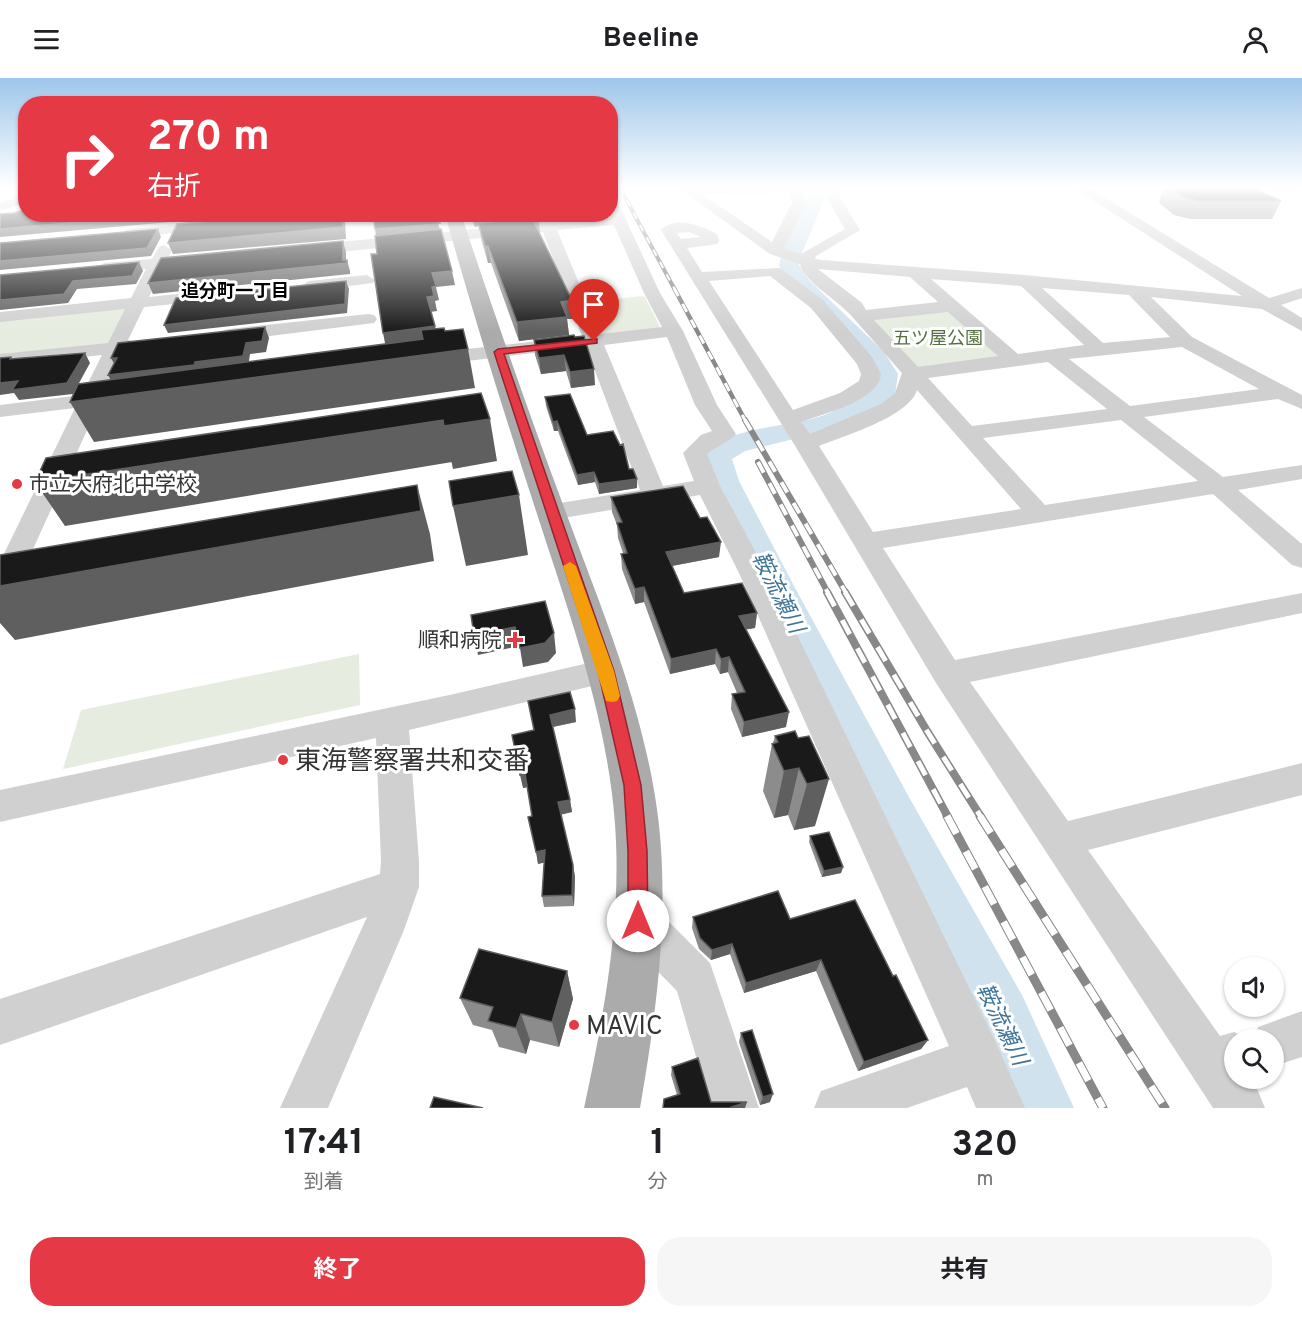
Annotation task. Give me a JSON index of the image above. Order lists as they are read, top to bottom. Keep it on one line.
{"districts":["追分町一丁目"],"water":["鞍流瀬川"],"parks":["五ツ屋公園"],"places":{"other":["市立大府北中学校","東海警察署共和交番","MAVIC"],"health":["順和病院"]},"page":{"header":"Beeline","turn":["270 m","右折"],"eta":["17:41","到着","1","分","320","m"],"buttons":["終了","共有"]}}
